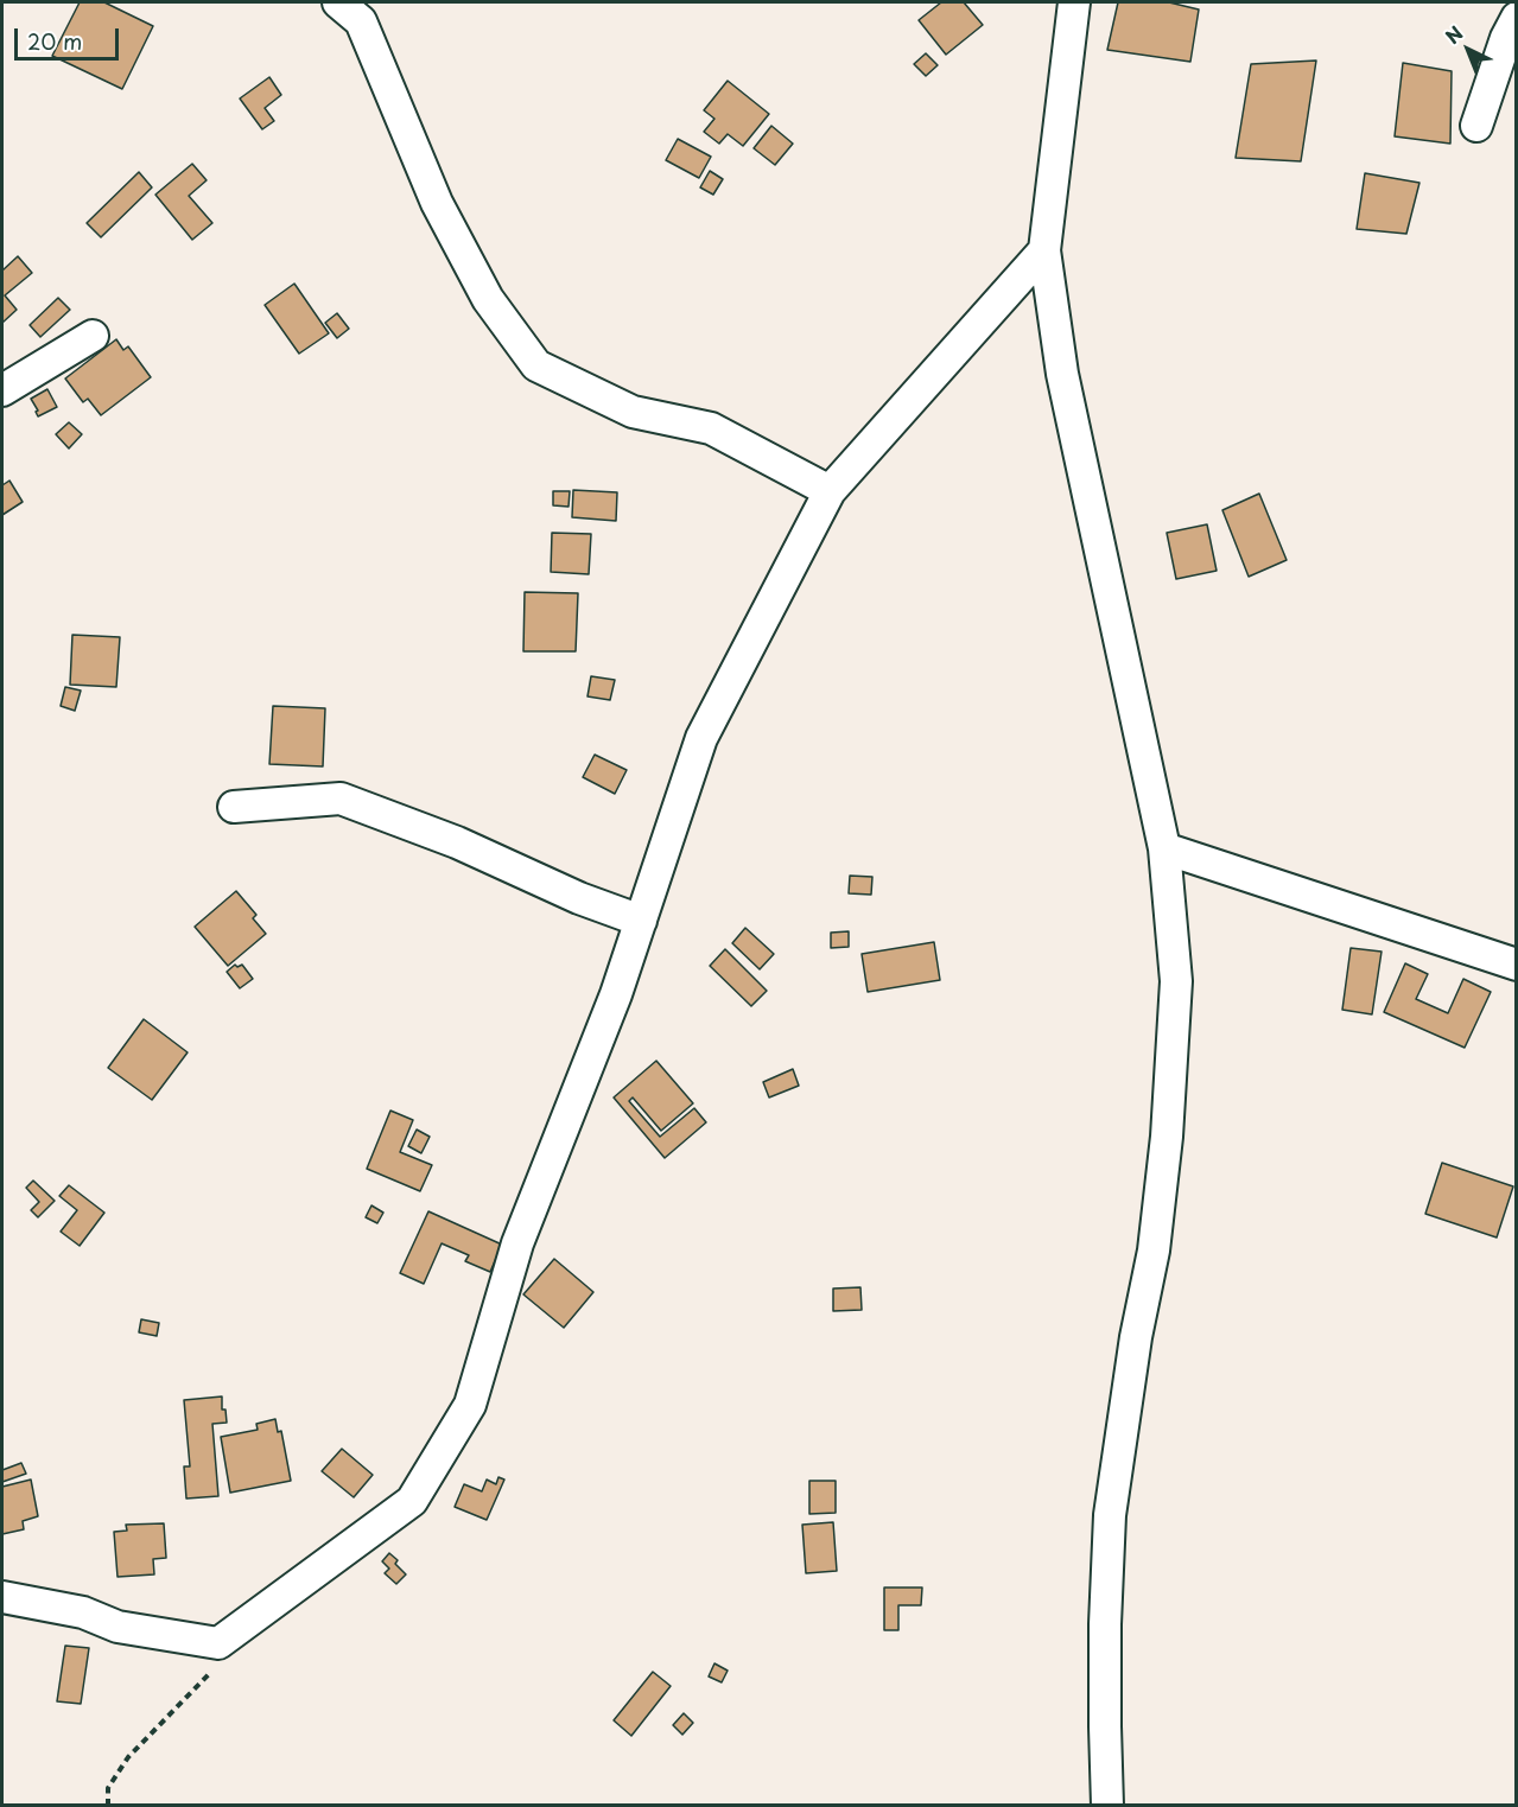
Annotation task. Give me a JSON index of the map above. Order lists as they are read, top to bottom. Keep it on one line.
{"scale_bar":"20 m","north":"top left"}
